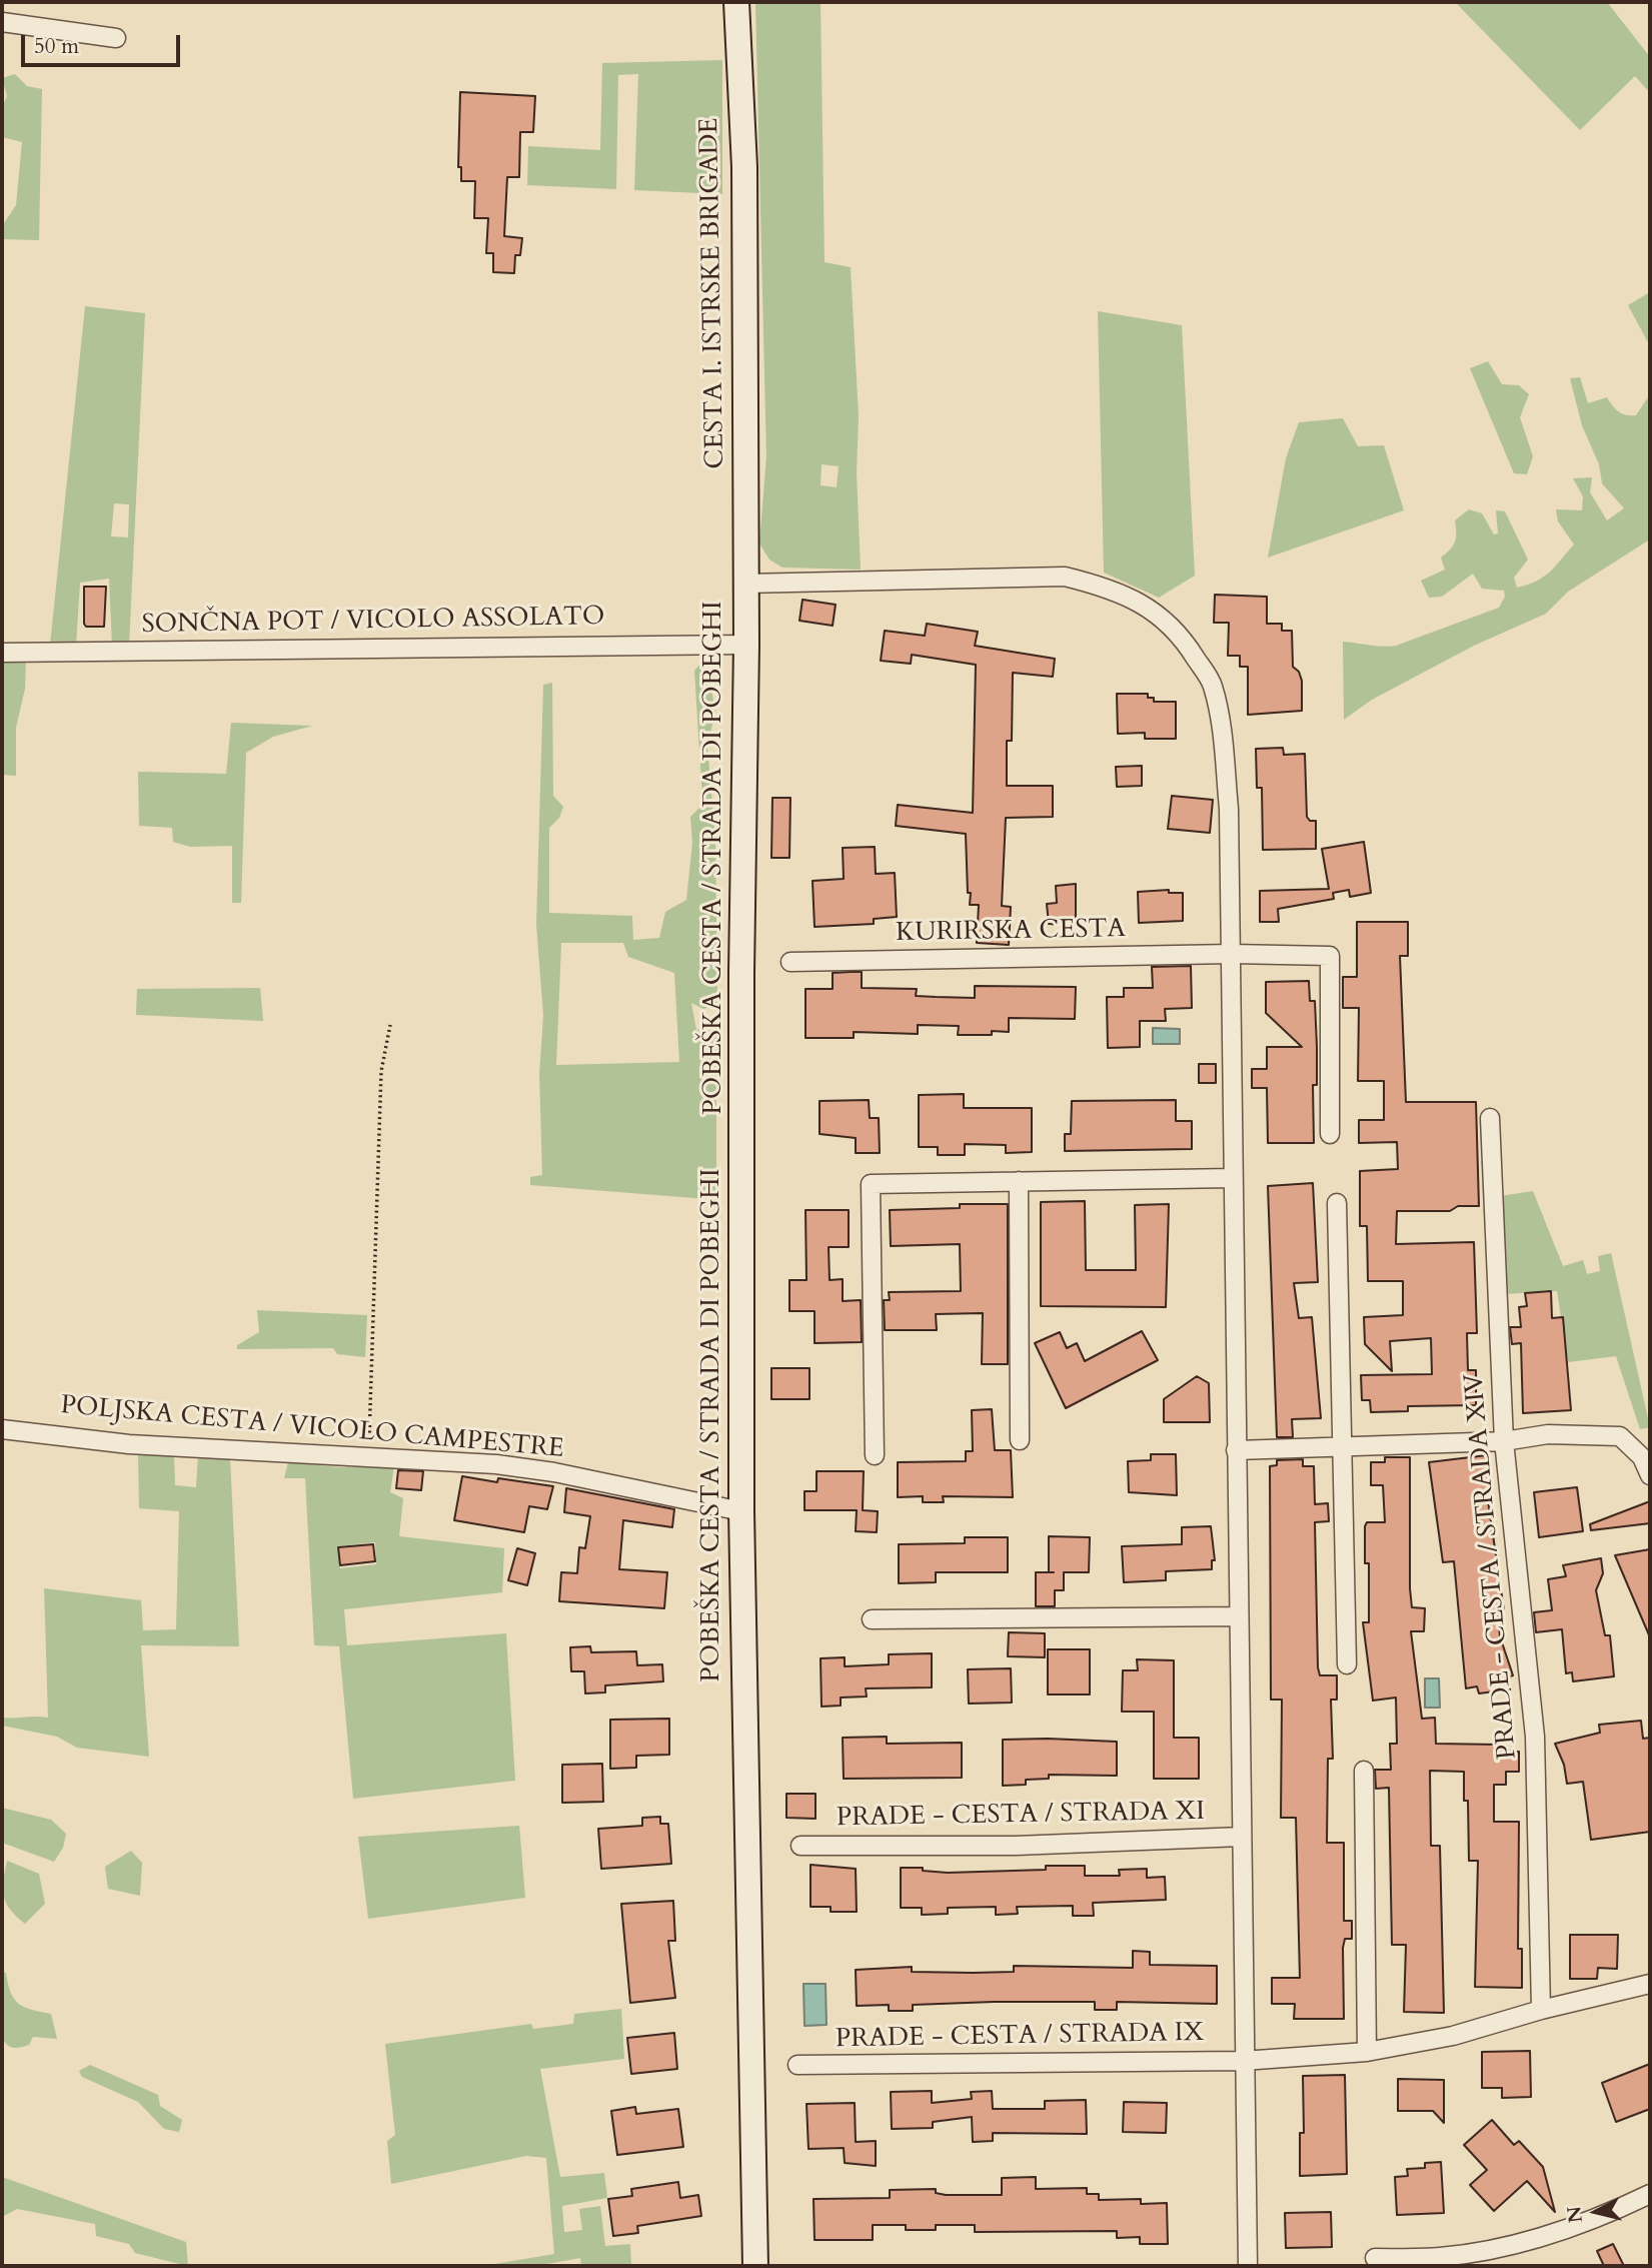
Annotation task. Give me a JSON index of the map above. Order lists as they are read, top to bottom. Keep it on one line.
{"streets":{"street":["CESTA I. ISTRSKE BRIGADE","SONČNA POT / VICOLO ASSOLATO","POBEŠKA CESTA / STRADA DI POBEGHI","KURIRSKA CESTA","POLJSKA CESTA / VICOLO CAMPESTRE","PRADE - CESTA / STRADA XIV","PRADE - CESTA / STRADA XI","PRADE - CESTA / STRADA IX"]},"crossings":[["CESTA I. ISTRSKE BRIGADE","POBEŠKA CESTA / STRADA DI POBEGHI"],["SONČNA POT / VICOLO ASSOLATO","POBEŠKA CESTA / STRADA DI POBEGHI"],["POBEŠKA CESTA / STRADA DI POBEGHI","POLJSKA CESTA / VICOLO CAMPESTRE"],["PRADE - CESTA / STRADA XIV","PRADE - CESTA / STRADA IX"]],"scale_bar":"50 m","north":"left"}
